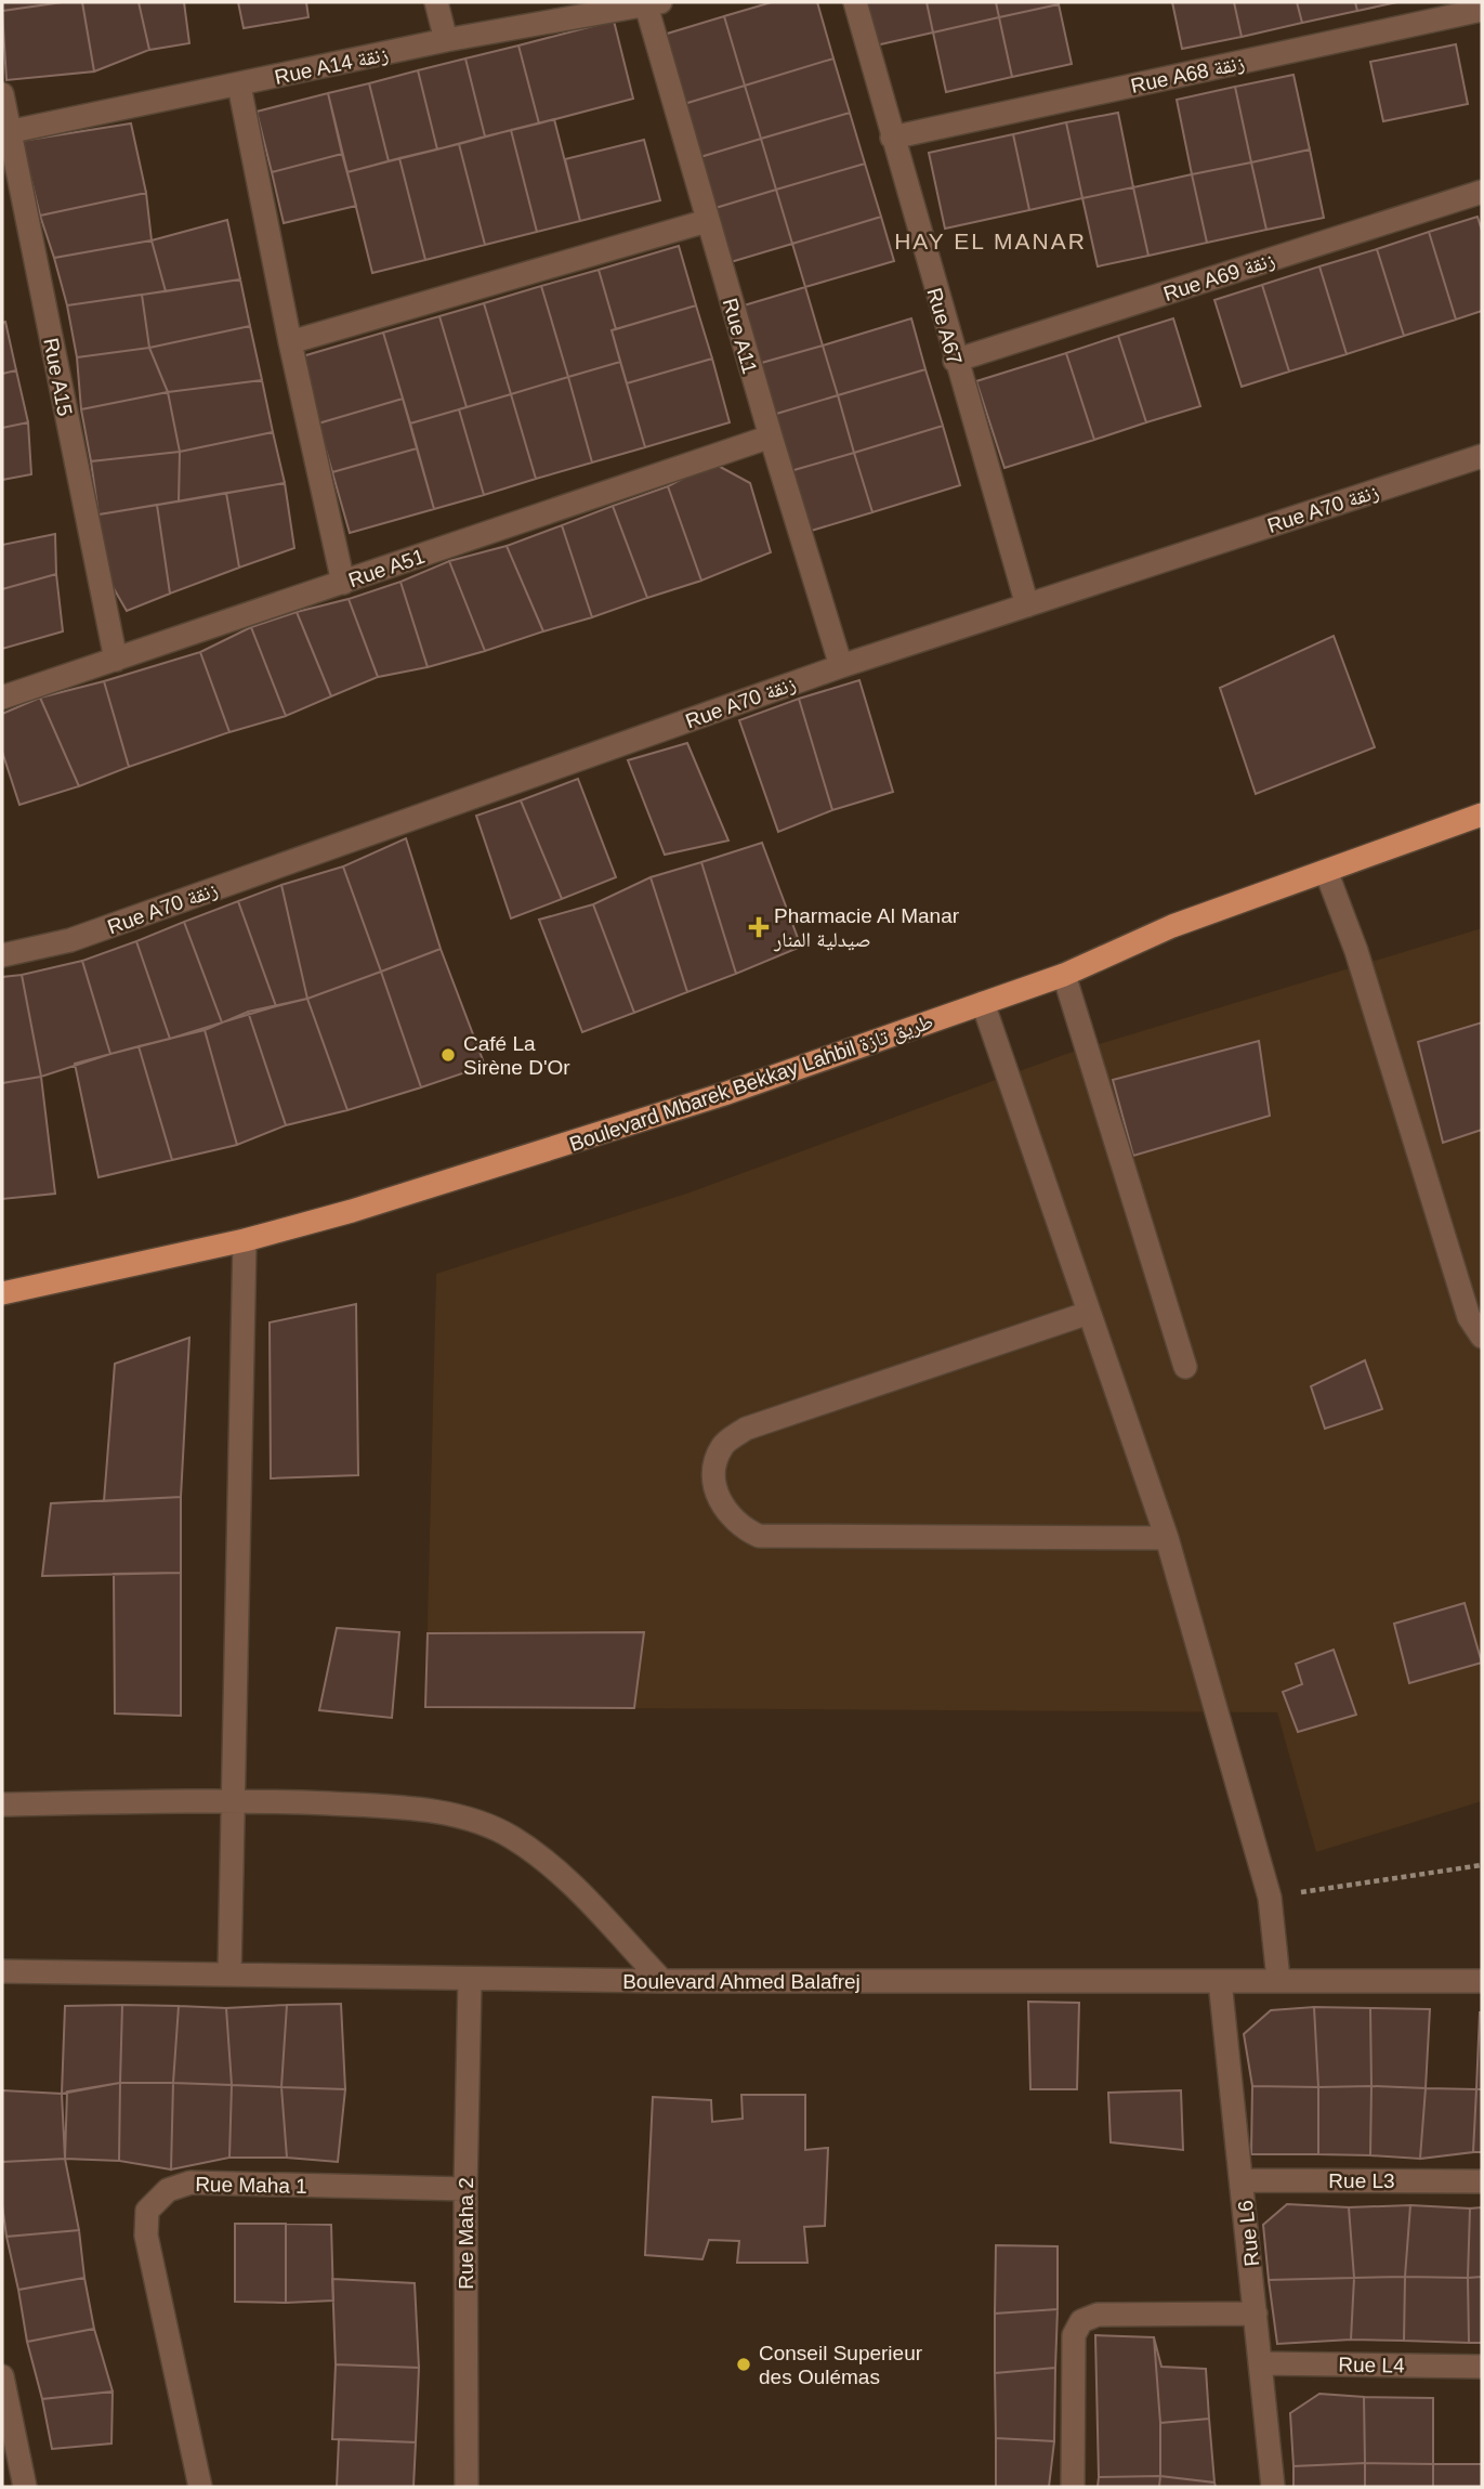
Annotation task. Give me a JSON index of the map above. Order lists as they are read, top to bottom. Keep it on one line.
{"streets":{"main road":["Boulevard Mbarek Bekkay Lahbil طريق تازة"],"street":["Rue A14 زنقة","Rue A68 زنقة","Rue A69 زنقة","Rue A67","Rue A11","Rue A15","Rue A70 زنقة","Rue A51","Boulevard Ahmed Balafrej","Rue L3","Rue Maha 1","Rue Maha 2","Rue L6","Rue L4"]},"crossings":[["Rue A14 زنقة","Rue A11"],["Rue A14 زنقة","Rue A15"],["Rue A68 زنقة","Rue A67"],["Rue A69 زنقة","Rue A67"],["Rue A67","Rue A70 زنقة"],["Rue A11","Rue A70 زنقة"],["Rue A11","Rue A51"],["Rue A15","Rue A51"],["Boulevard Ahmed Balafrej","Rue Maha 2"],["Boulevard Ahmed Balafrej","Rue L6"],["Rue L3","Rue L6"],["Rue Maha 1","Rue Maha 2"],["Rue L6","Rue L4"]],"districts":["HAY EL MANAR"],"places":{"health":["Pharmacie Al Manar صيدلية المنار"],"other":["Café La Sirène D'Or","Conseil Superieur des Oulémas"]}}
